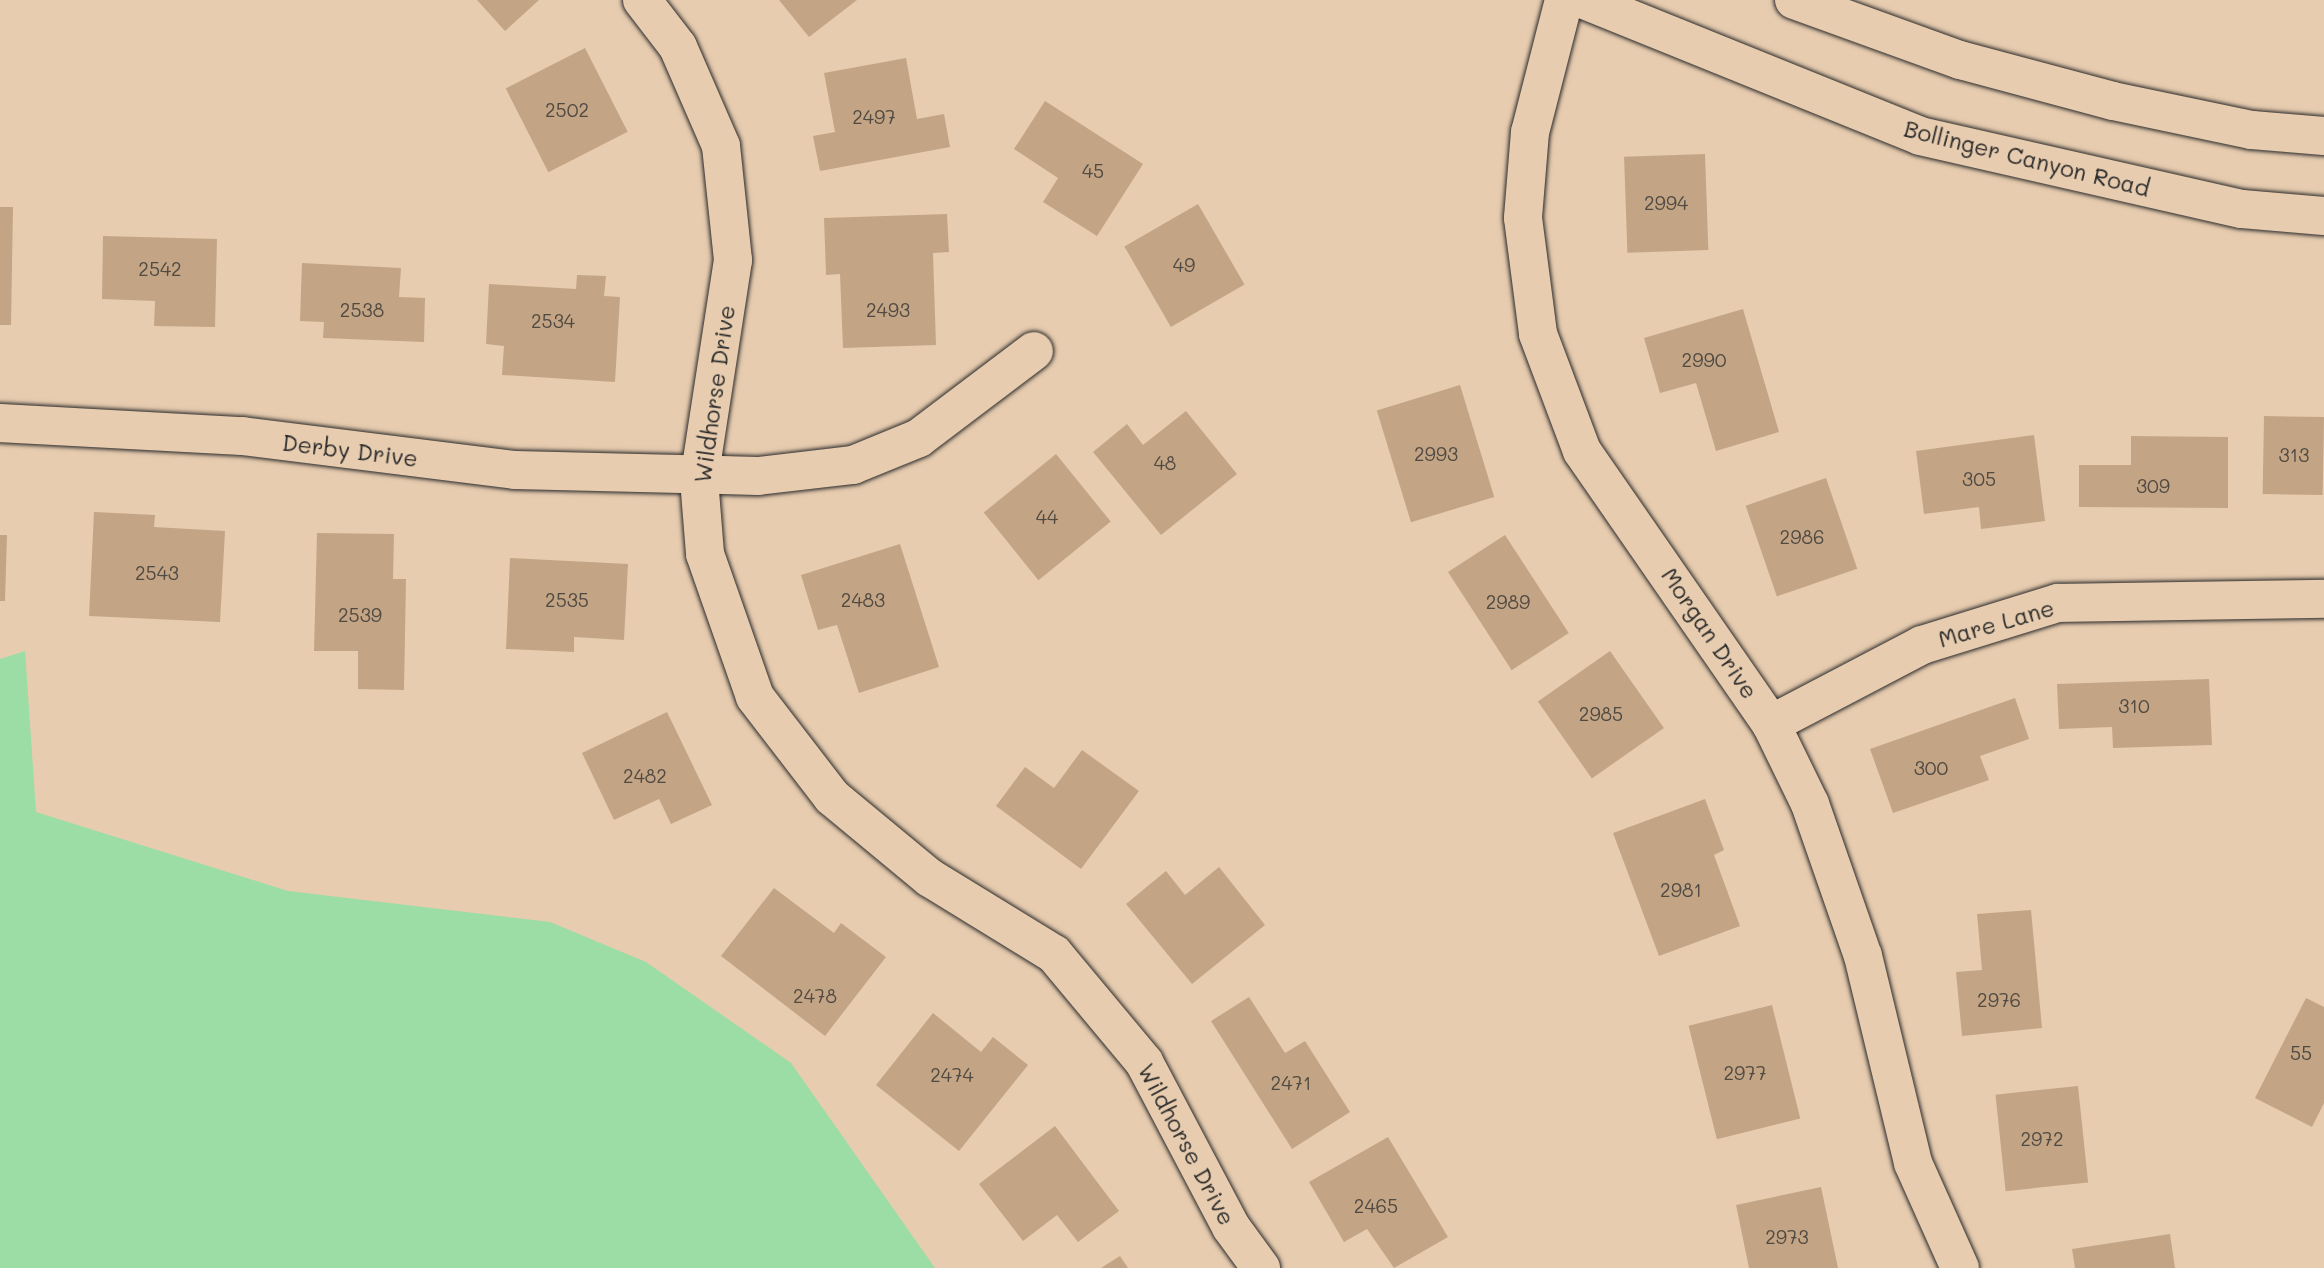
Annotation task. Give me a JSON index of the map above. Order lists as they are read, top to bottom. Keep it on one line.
{"streets":{"street":["Bollinger Canyon Road","Wildhorse Drive","Derby Drive","Mare Lane","Morgan Drive"]},"crossings":[["Wildhorse Drive","Derby Drive"],["Mare Lane","Morgan Drive"]],"house_numbers":["2502","2497","45","2994","49","2542","2538","2493","2534","2990","2993","313","48","305","309","44","2986","2543","2535","2483","2989","2539","310","2985","300","2482","2981","2478","2976","55","2977","2474","2471","2972","2465","2973"]}
